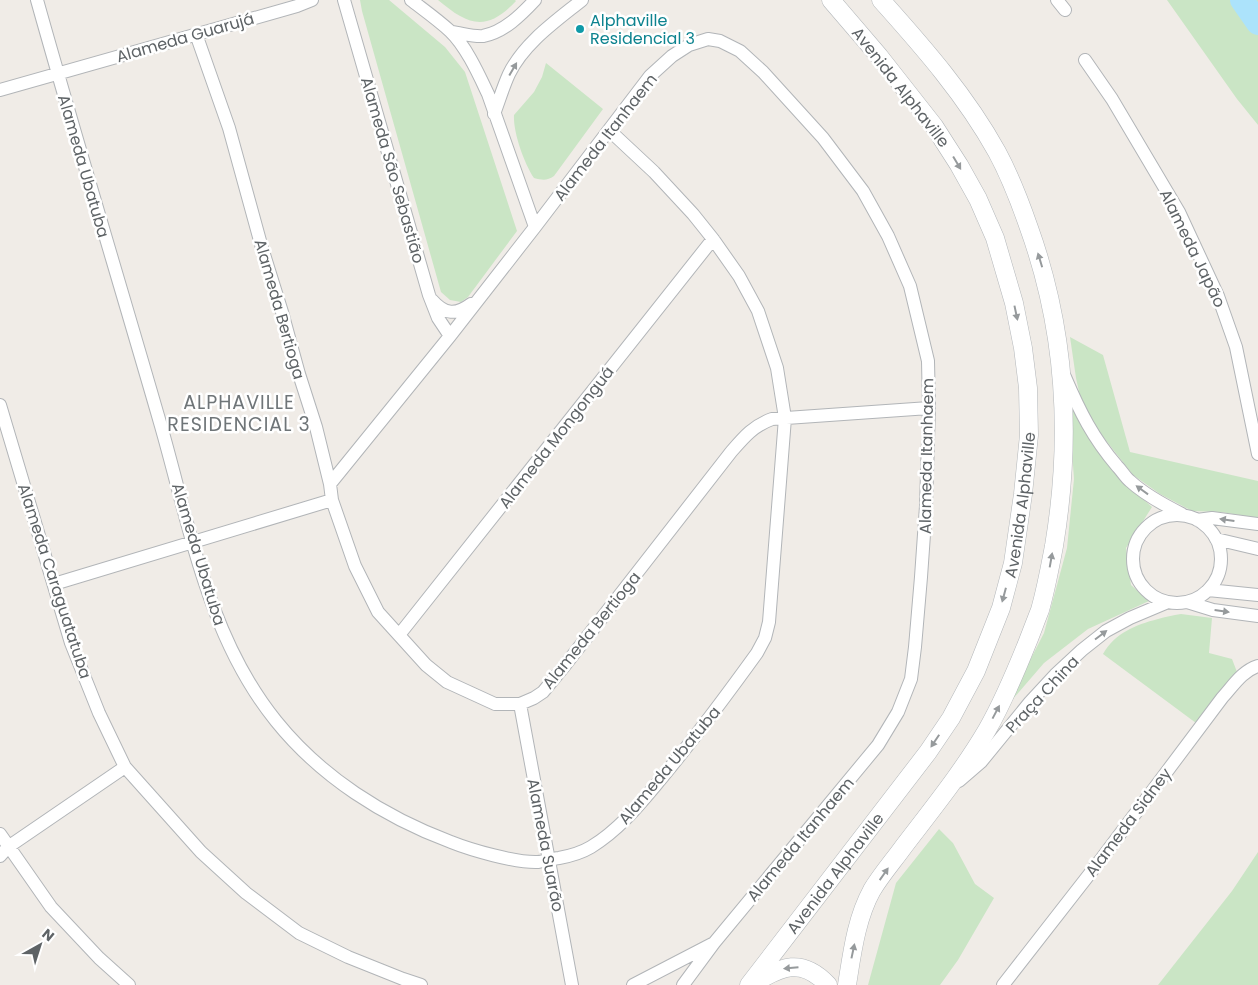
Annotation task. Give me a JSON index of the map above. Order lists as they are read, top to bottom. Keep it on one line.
{"streets":{"main road":["Avenida Alphaville"],"street":["Alameda Guarujá","Alameda Itanhaem","Alameda Ubatuba","Alameda São Sebastião","Alameda Japão","Alameda Bertioga","Alameda Mongonguá","Alameda Caraguatatuba","Praça China","Alameda Sidney","Alameda Suarão"]},"crossings":[["Alameda Guarujá","Alameda Ubatuba"],["Alameda Guarujá","Alameda Bertioga"],["Alameda Itanhaem","Alameda Ubatuba"],["Alameda Itanhaem","Alameda São Sebastião"],["Alameda Itanhaem","Alameda Bertioga"],["Alameda Ubatuba","Alameda Bertioga"],["Alameda Ubatuba","Alameda Mongonguá"],["Alameda Ubatuba","Alameda Suarão"],["Alameda Bertioga","Alameda Mongonguá"],["Alameda Bertioga","Alameda Suarão"]],"districts":["ALPHAVILLE RESIDENCIAL 3"],"places":["Alphaville Residencial 3"],"north":"top right"}
